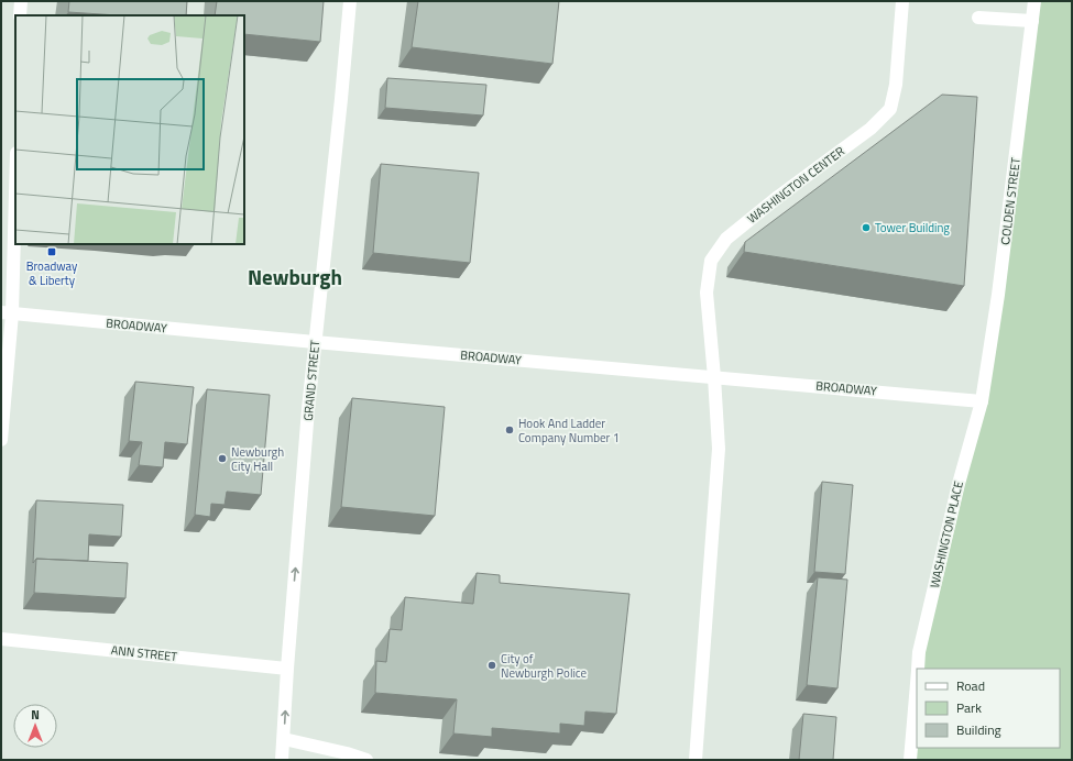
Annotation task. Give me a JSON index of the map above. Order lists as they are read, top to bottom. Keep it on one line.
{"streets":{"street":["WASHINGTON CENTER","СOLDEN STREET","BROADWAY","GRAND STREET","WASHINGTON PLACE","ANN STREET"]},"crossings":[["WASHINGTON CENTER","BROADWAY"],["СOLDEN STREET","BROADWAY"],["СOLDEN STREET","WASHINGTON PLACE"],["BROADWAY","GRAND STREET"],["BROADWAY","WASHINGTON PLACE"],["GRAND STREET","ANN STREET"]],"one_way":["GRAND STREET"],"districts":["Newburgh"],"places":{"other":["Tower Building","Hook And Ladder Company Number 1","Newburgh City Hall","City of Newburgh Police"],"transit":["Broadway & Liberty"]},"legend":["Road","Park","Building"],"north":"top"}
